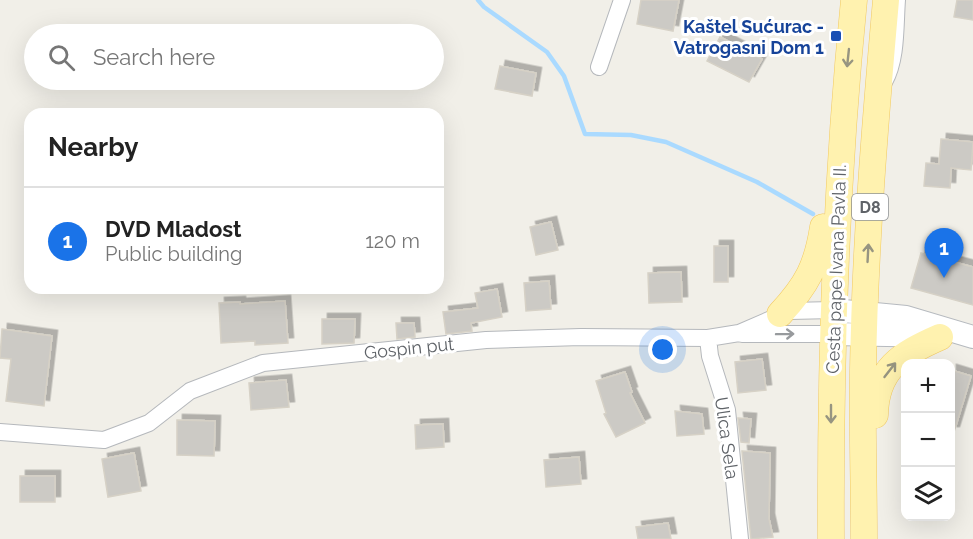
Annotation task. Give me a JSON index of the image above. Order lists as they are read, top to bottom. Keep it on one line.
{"streets":{"main road":["D8","Cesta pape Ivana Pavla II."],"street":["Gospin put","Ulica Sela"]},"crossings":[["Cesta pape Ivana Pavla II.","Gospin put"],["Gospin put","Ulica Sela"]],"places":{"transit":["Kaštel Sućurac - Vatrogasni Dom 1"]},"page":{"search":"Search here","heading":"Nearby","list":[{"mark":"1","name":"DVD Mladost","note":"Public building","value":"120 m"}],"pins":"1","map_buttons":["+","−"]}}
